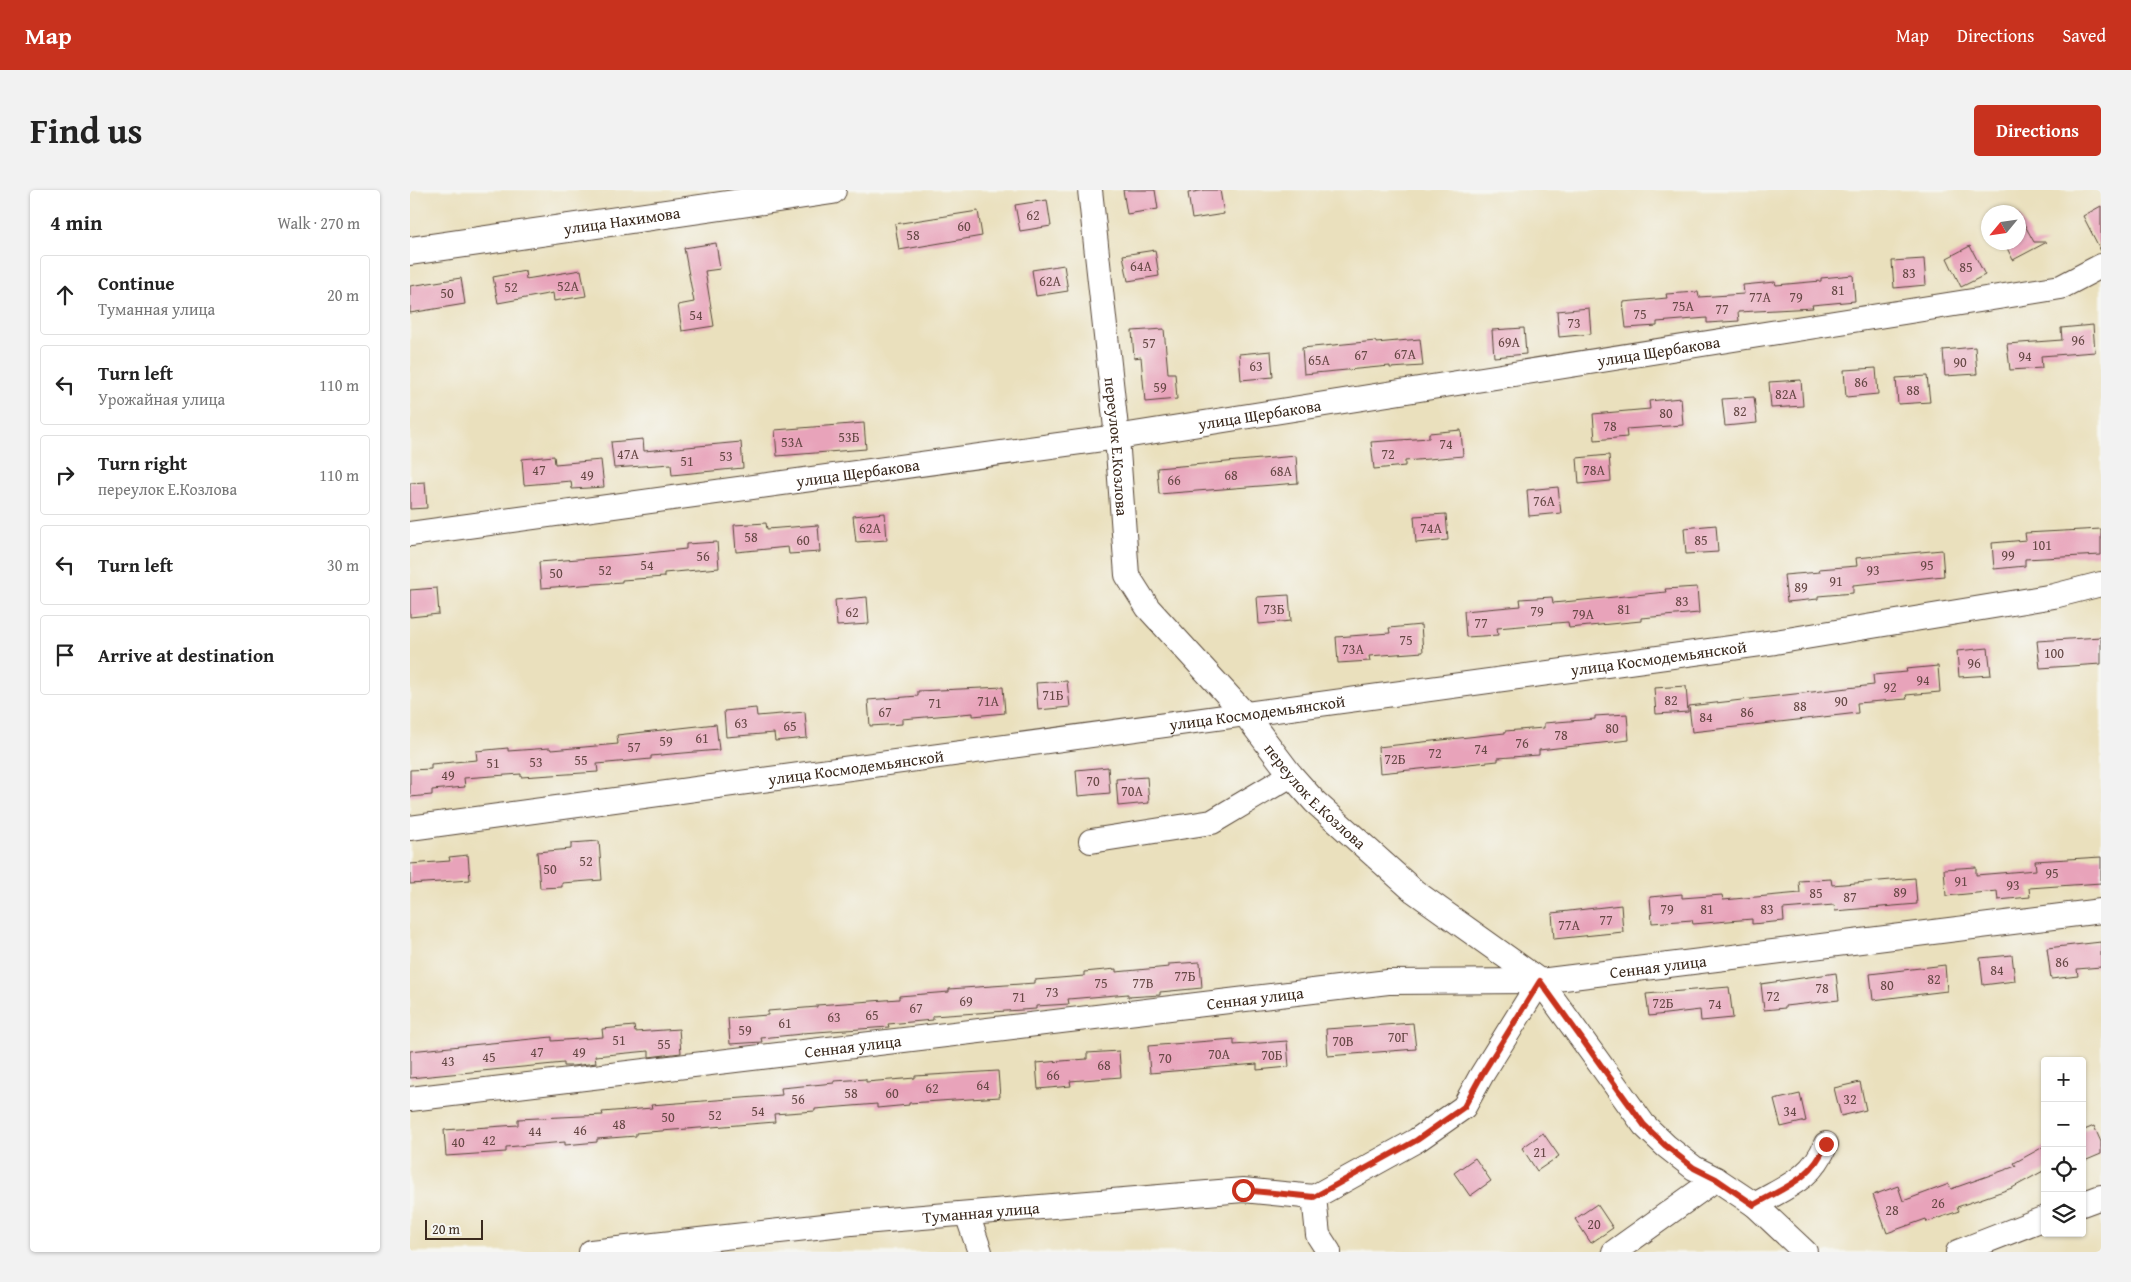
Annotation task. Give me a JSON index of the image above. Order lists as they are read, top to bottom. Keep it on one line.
{"streets":{"main road":["улица Нахимова"],"street":["улица Щербакова","переулок Е.Козлова","улица Космодемьянской","Сенная улица","Туманная улица"]},"crossings":[["улица Щербакова","переулок Е.Козлова"],["переулок Е.Козлова","улица Космодемьянской"],["переулок Е.Козлова","Сенная улица"]],"house_numbers":["62","60","58","64А","85","83","62А","52А","52","81","50","77А","79","75А","77","75","54","73","96","69А","57","67А","67","94","65А","90","63","86","59","88","82А","82","80","78","53Б","53А","74","47А","72","53","51","47","78А","68А","49","68","66","76А","62А","74А","58","60","85","101","99","56","54","95","52","93","50","91","89","83","73Б","81","79","62","79А","77","75","73А","100","96","94","92","71Б","82","71А","90","71","88","67","86","84","63","65","80","78","61","59","76","57","74","72","72Б","55","53","51","49","70","70А","52","50","95","91","93","89","85","87","79","81","83","77","77А","86","84","77Б","82","75","77В","80","78","73","72","71","69","72Б","74","67","65","63","61","59","70Г","51","70В","55","47","49","70А","70Б","45","70","43","68","66","64","62","58","60","56","32","54","34","52","50","48","46","44","42","40","21","26","28","20"],"scale_bar":"20 m","north":"bottom left","page":{"header":"Map","nav":["Map","Directions","Saved"],"title":"Find us","buttons":"Directions","heading":["4 min","Walk · 270 m"],"list":[["Continue","Туманная улица","20 m"],["Turn left","Урожайная улица","110 m"],["Turn right","переулок Е.Козлова","110 m"],["Turn left","30 m"],"Arrive at destination"],"map_buttons":["+","−"],"scale":"20 m"}}
